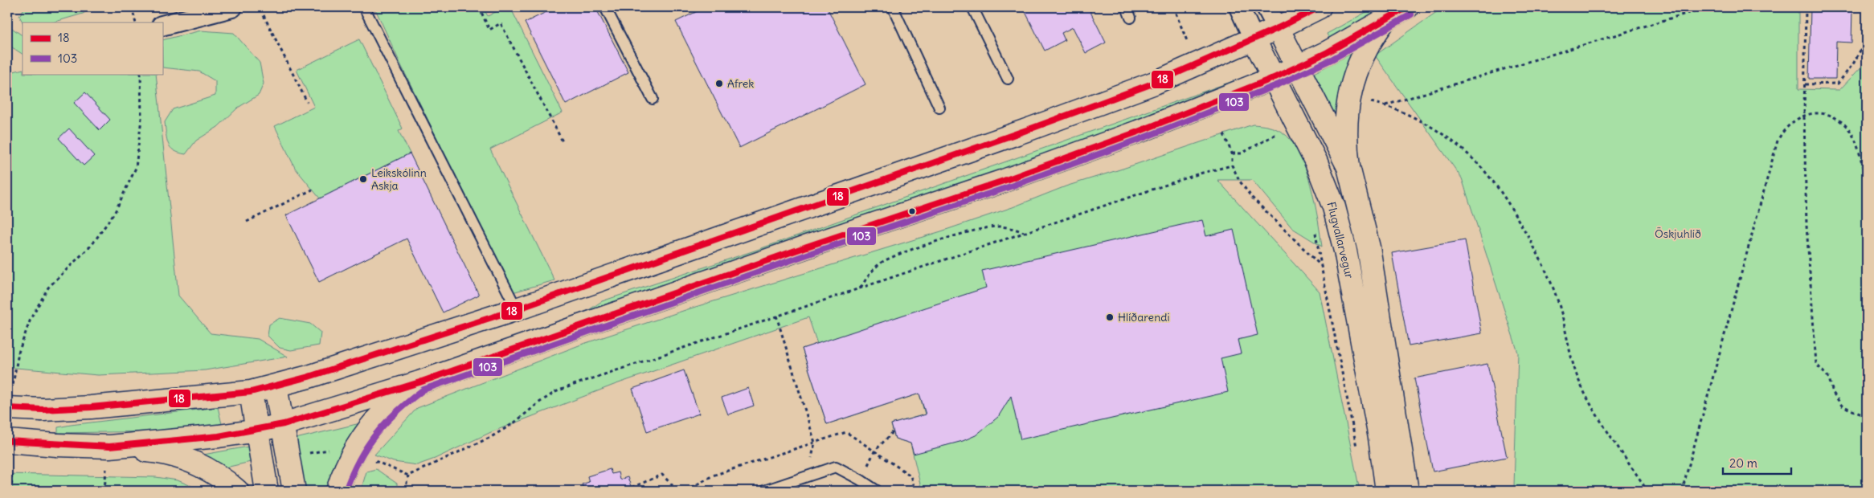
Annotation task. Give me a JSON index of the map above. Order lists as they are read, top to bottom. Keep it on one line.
{"streets":{"main road":["Flugvallarvegur"]},"parks":["Öskjuhlíð"],"places":["Afrek","Leikskólinn Askja","Hlíðarendi"],"lines":["transit line 18","transit line 103"],"legend":["18","103"],"scale_bar":"20 m"}
